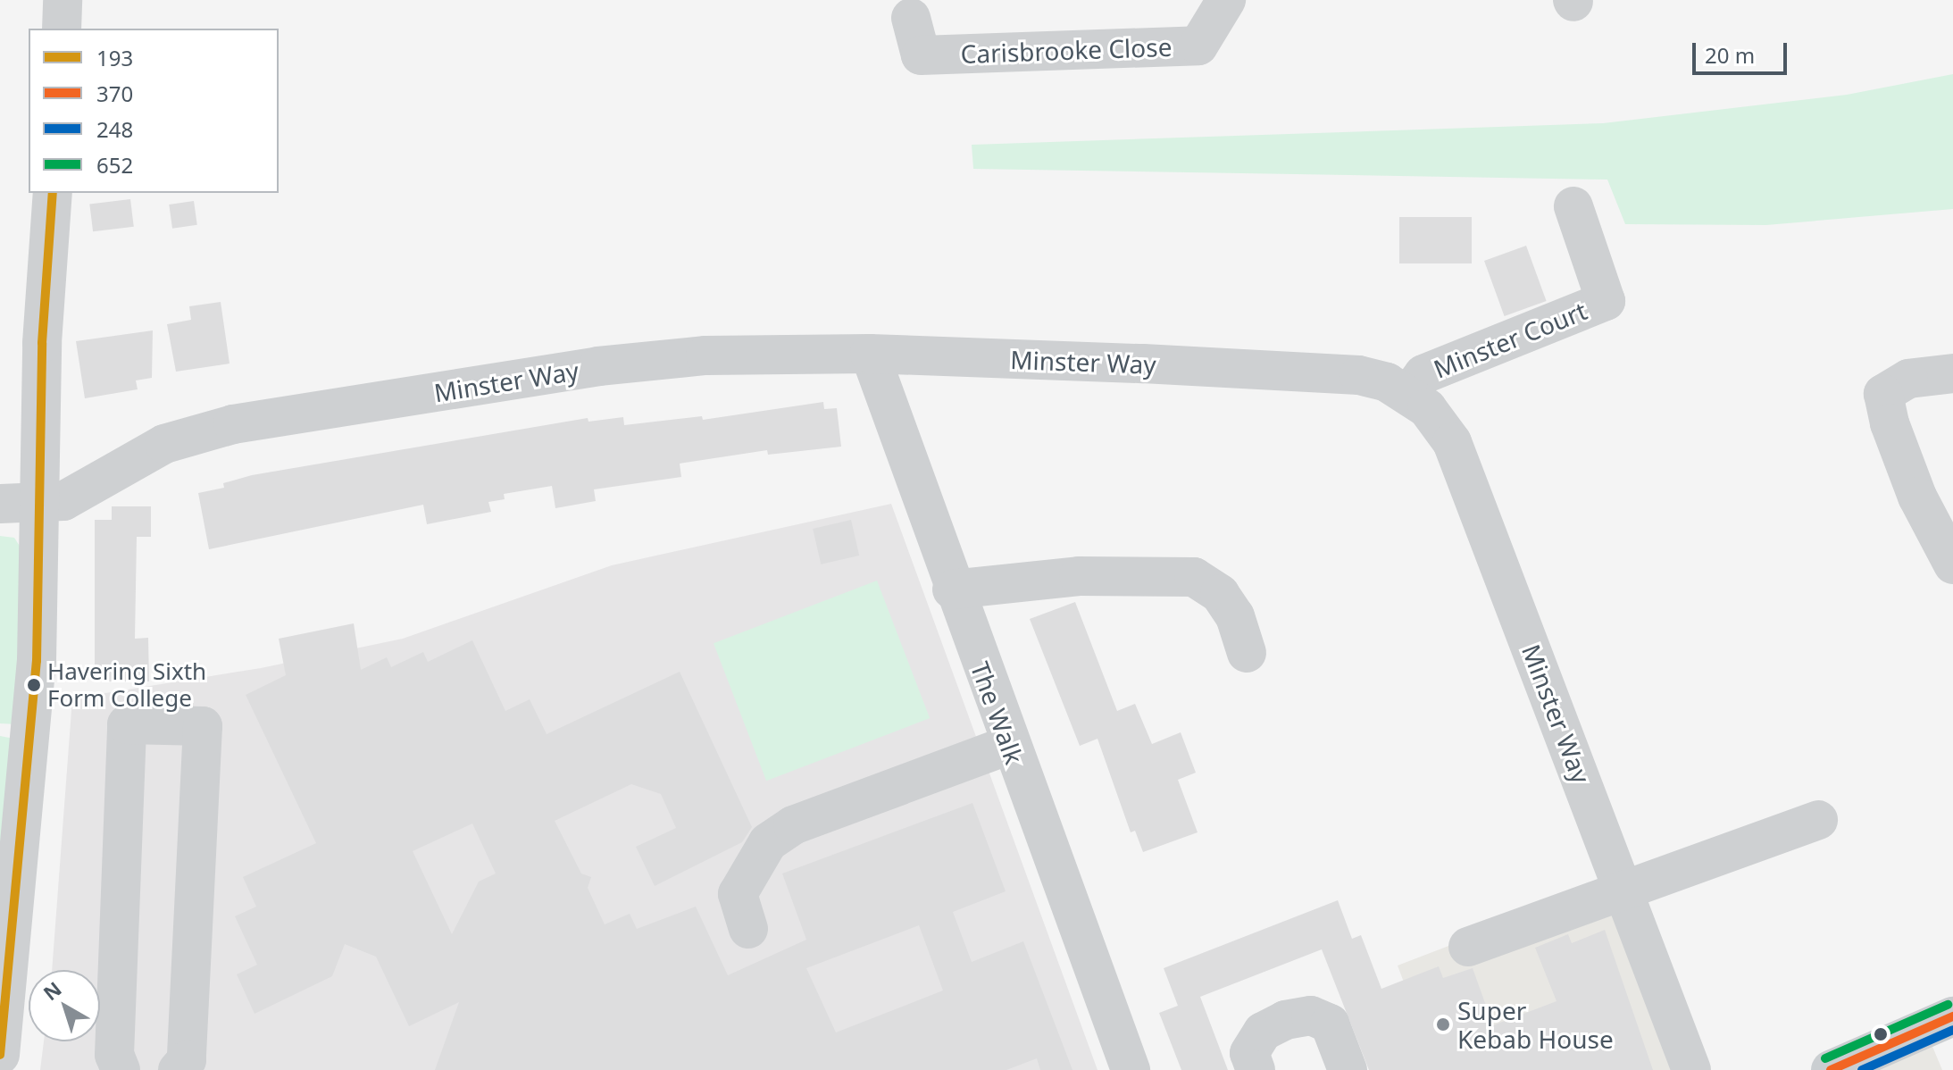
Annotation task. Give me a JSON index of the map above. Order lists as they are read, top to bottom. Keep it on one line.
{"streets":{"street":["Carisbrooke Close","Minster Court","Minster Way","The Walk"]},"crossings":[["Minster Court","Minster Way"],["Minster Way","The Walk"]],"places":["Havering Sixth Form College","Super Kebab House"],"lines":["transit line 193","transit line 652","transit line 370","transit line 248"],"legend":["193","370","248","652"],"scale_bar":"20 m","north":"top left"}
